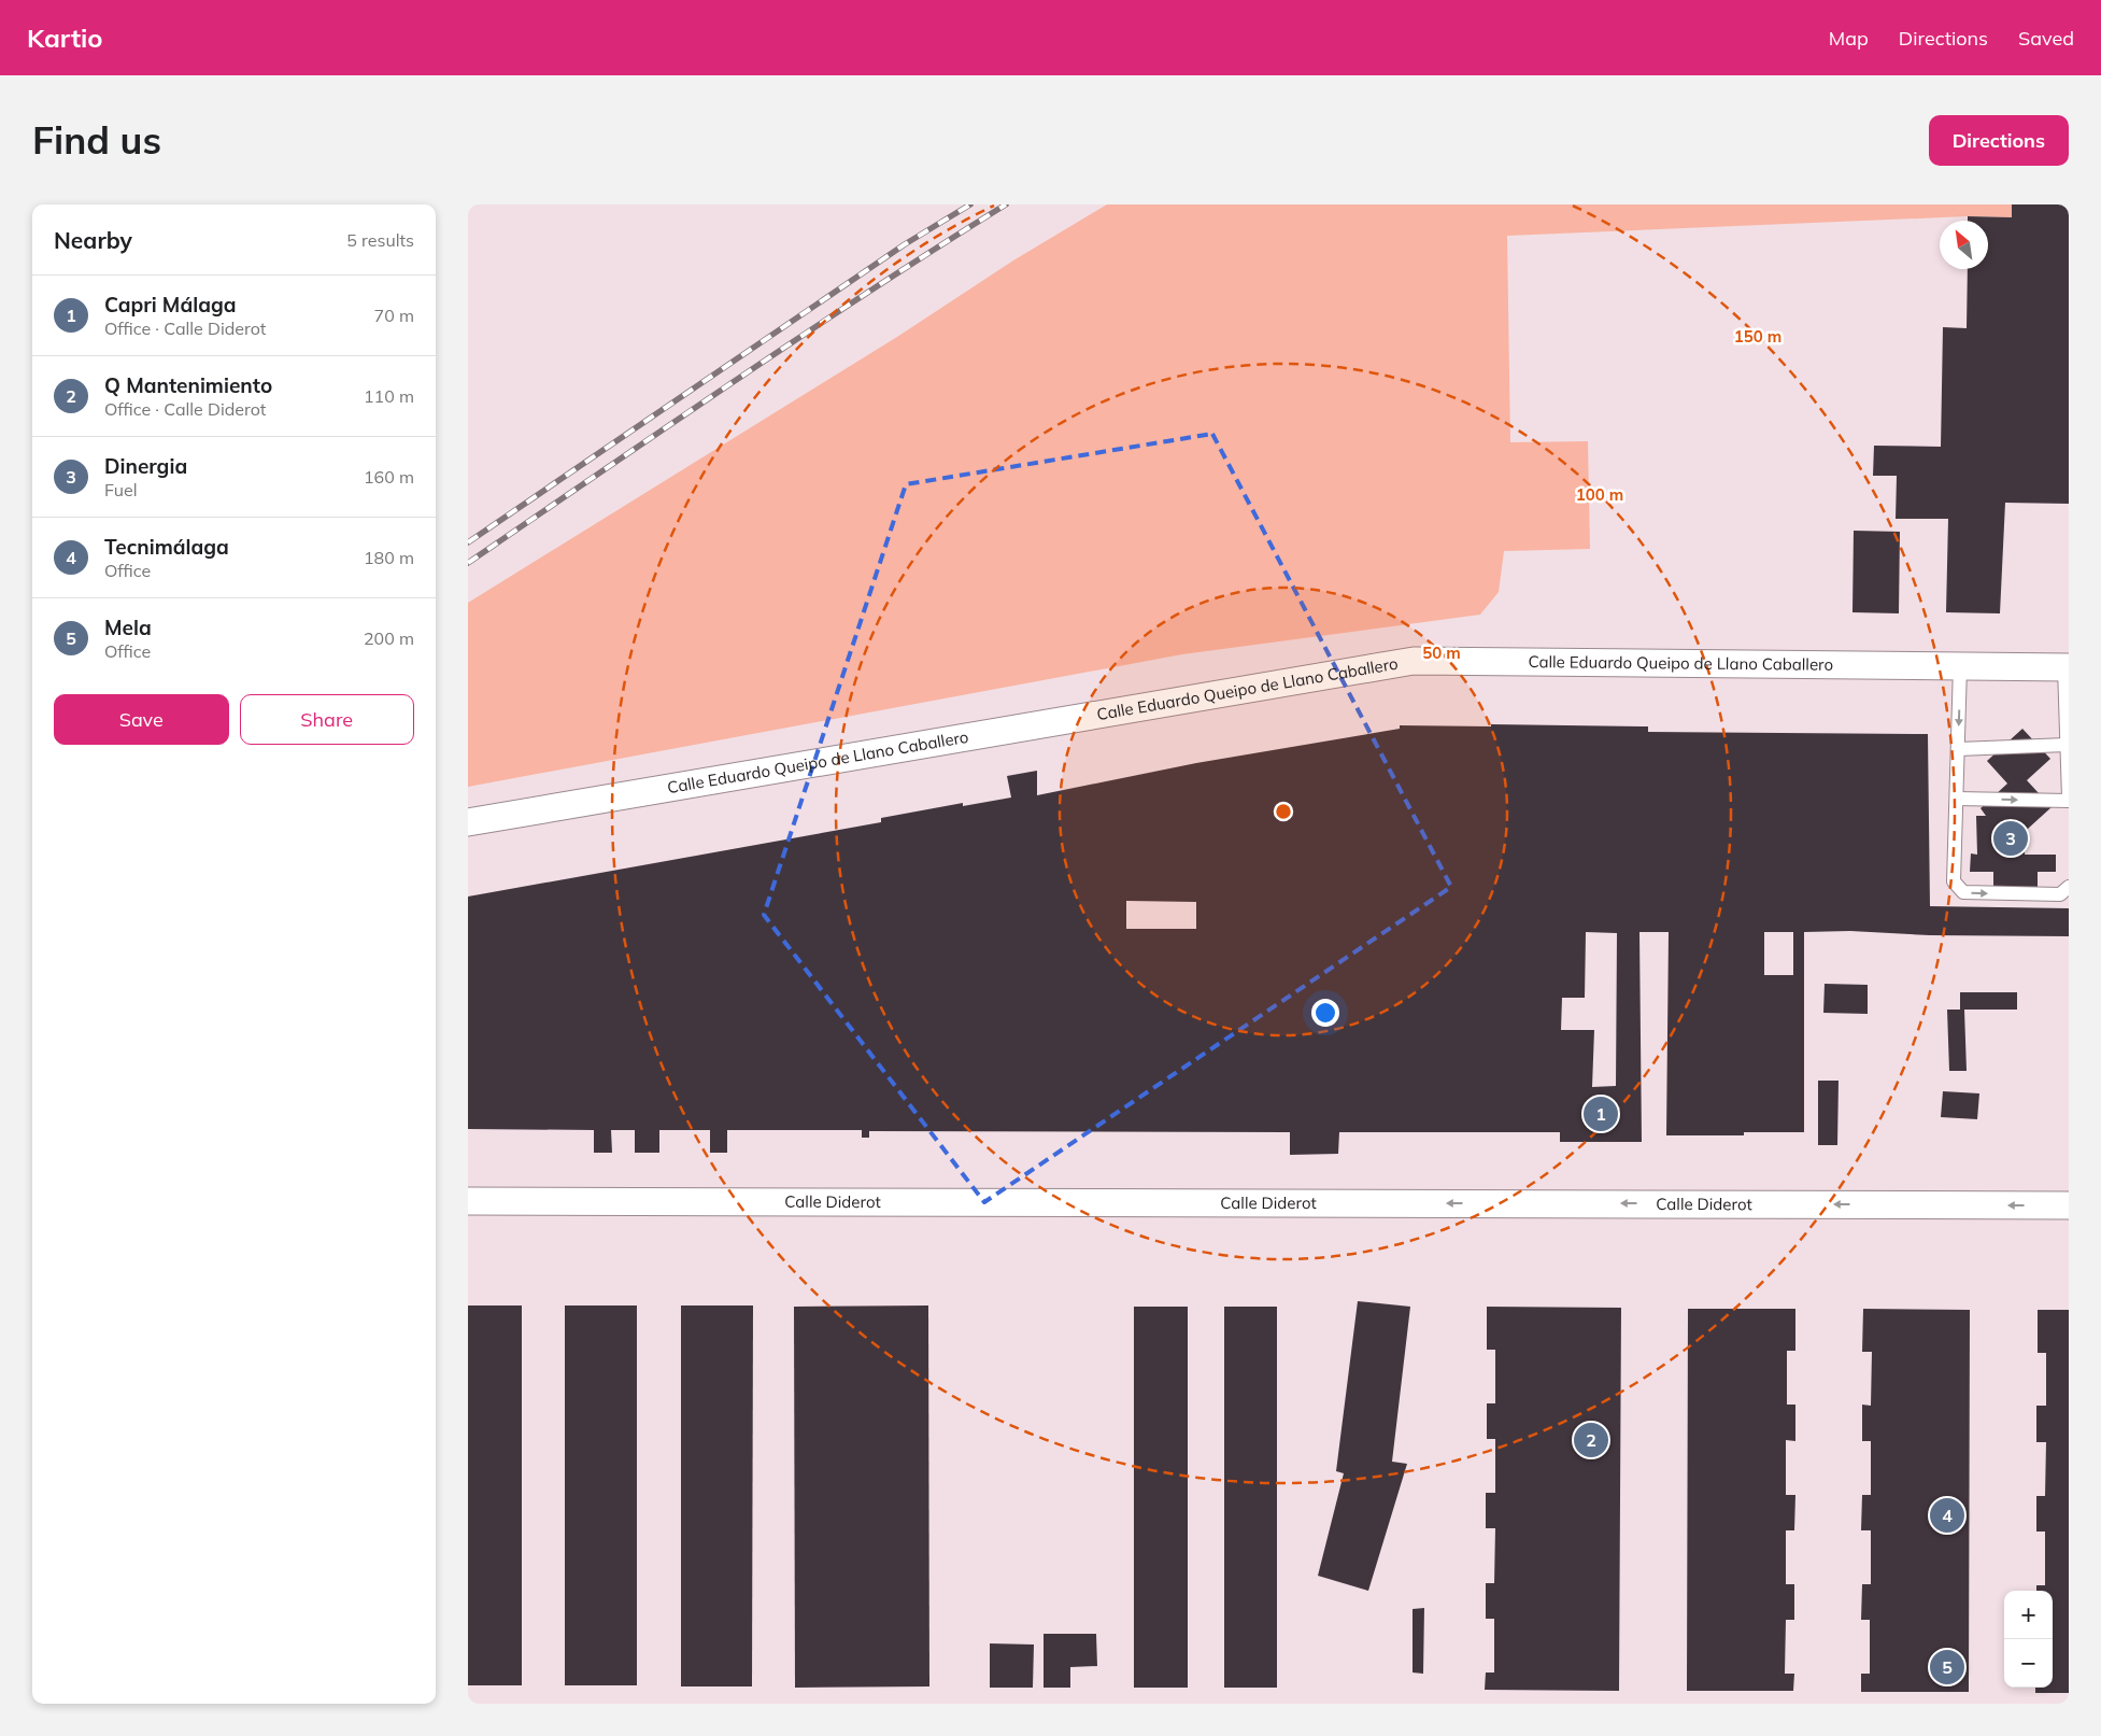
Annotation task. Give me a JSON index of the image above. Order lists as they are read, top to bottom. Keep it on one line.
{"streets":{"street":["Calle Eduardo Queipo de Llano Caballero","Calle Diderot"]},"one_way":["Calle Diderot"],"north":"top left","page":{"header":"Kartio","nav":["Map","Directions","Saved"],"buttons":["Directions",["Save","Share"]],"title":"Find us","heading":["Nearby","5 results"],"list":[{"mark":"1","name":"Capri Málaga","note":"Office · Calle Diderot","value":"70 m"},{"mark":"2","name":"Q Mantenimiento","note":"Office · Calle Diderot","value":"110 m"},{"mark":"3","name":"Dinergia","note":"Fuel","value":"160 m"},{"mark":"4","name":"Tecnimálaga","note":"Office","value":"180 m"},{"mark":"5","name":"Mela","note":"Office","value":"200 m"}],"pins":["3","1","2","4","5"],"map_buttons":["+","−"]},"rings":["150 m","100 m","50 m"]}
